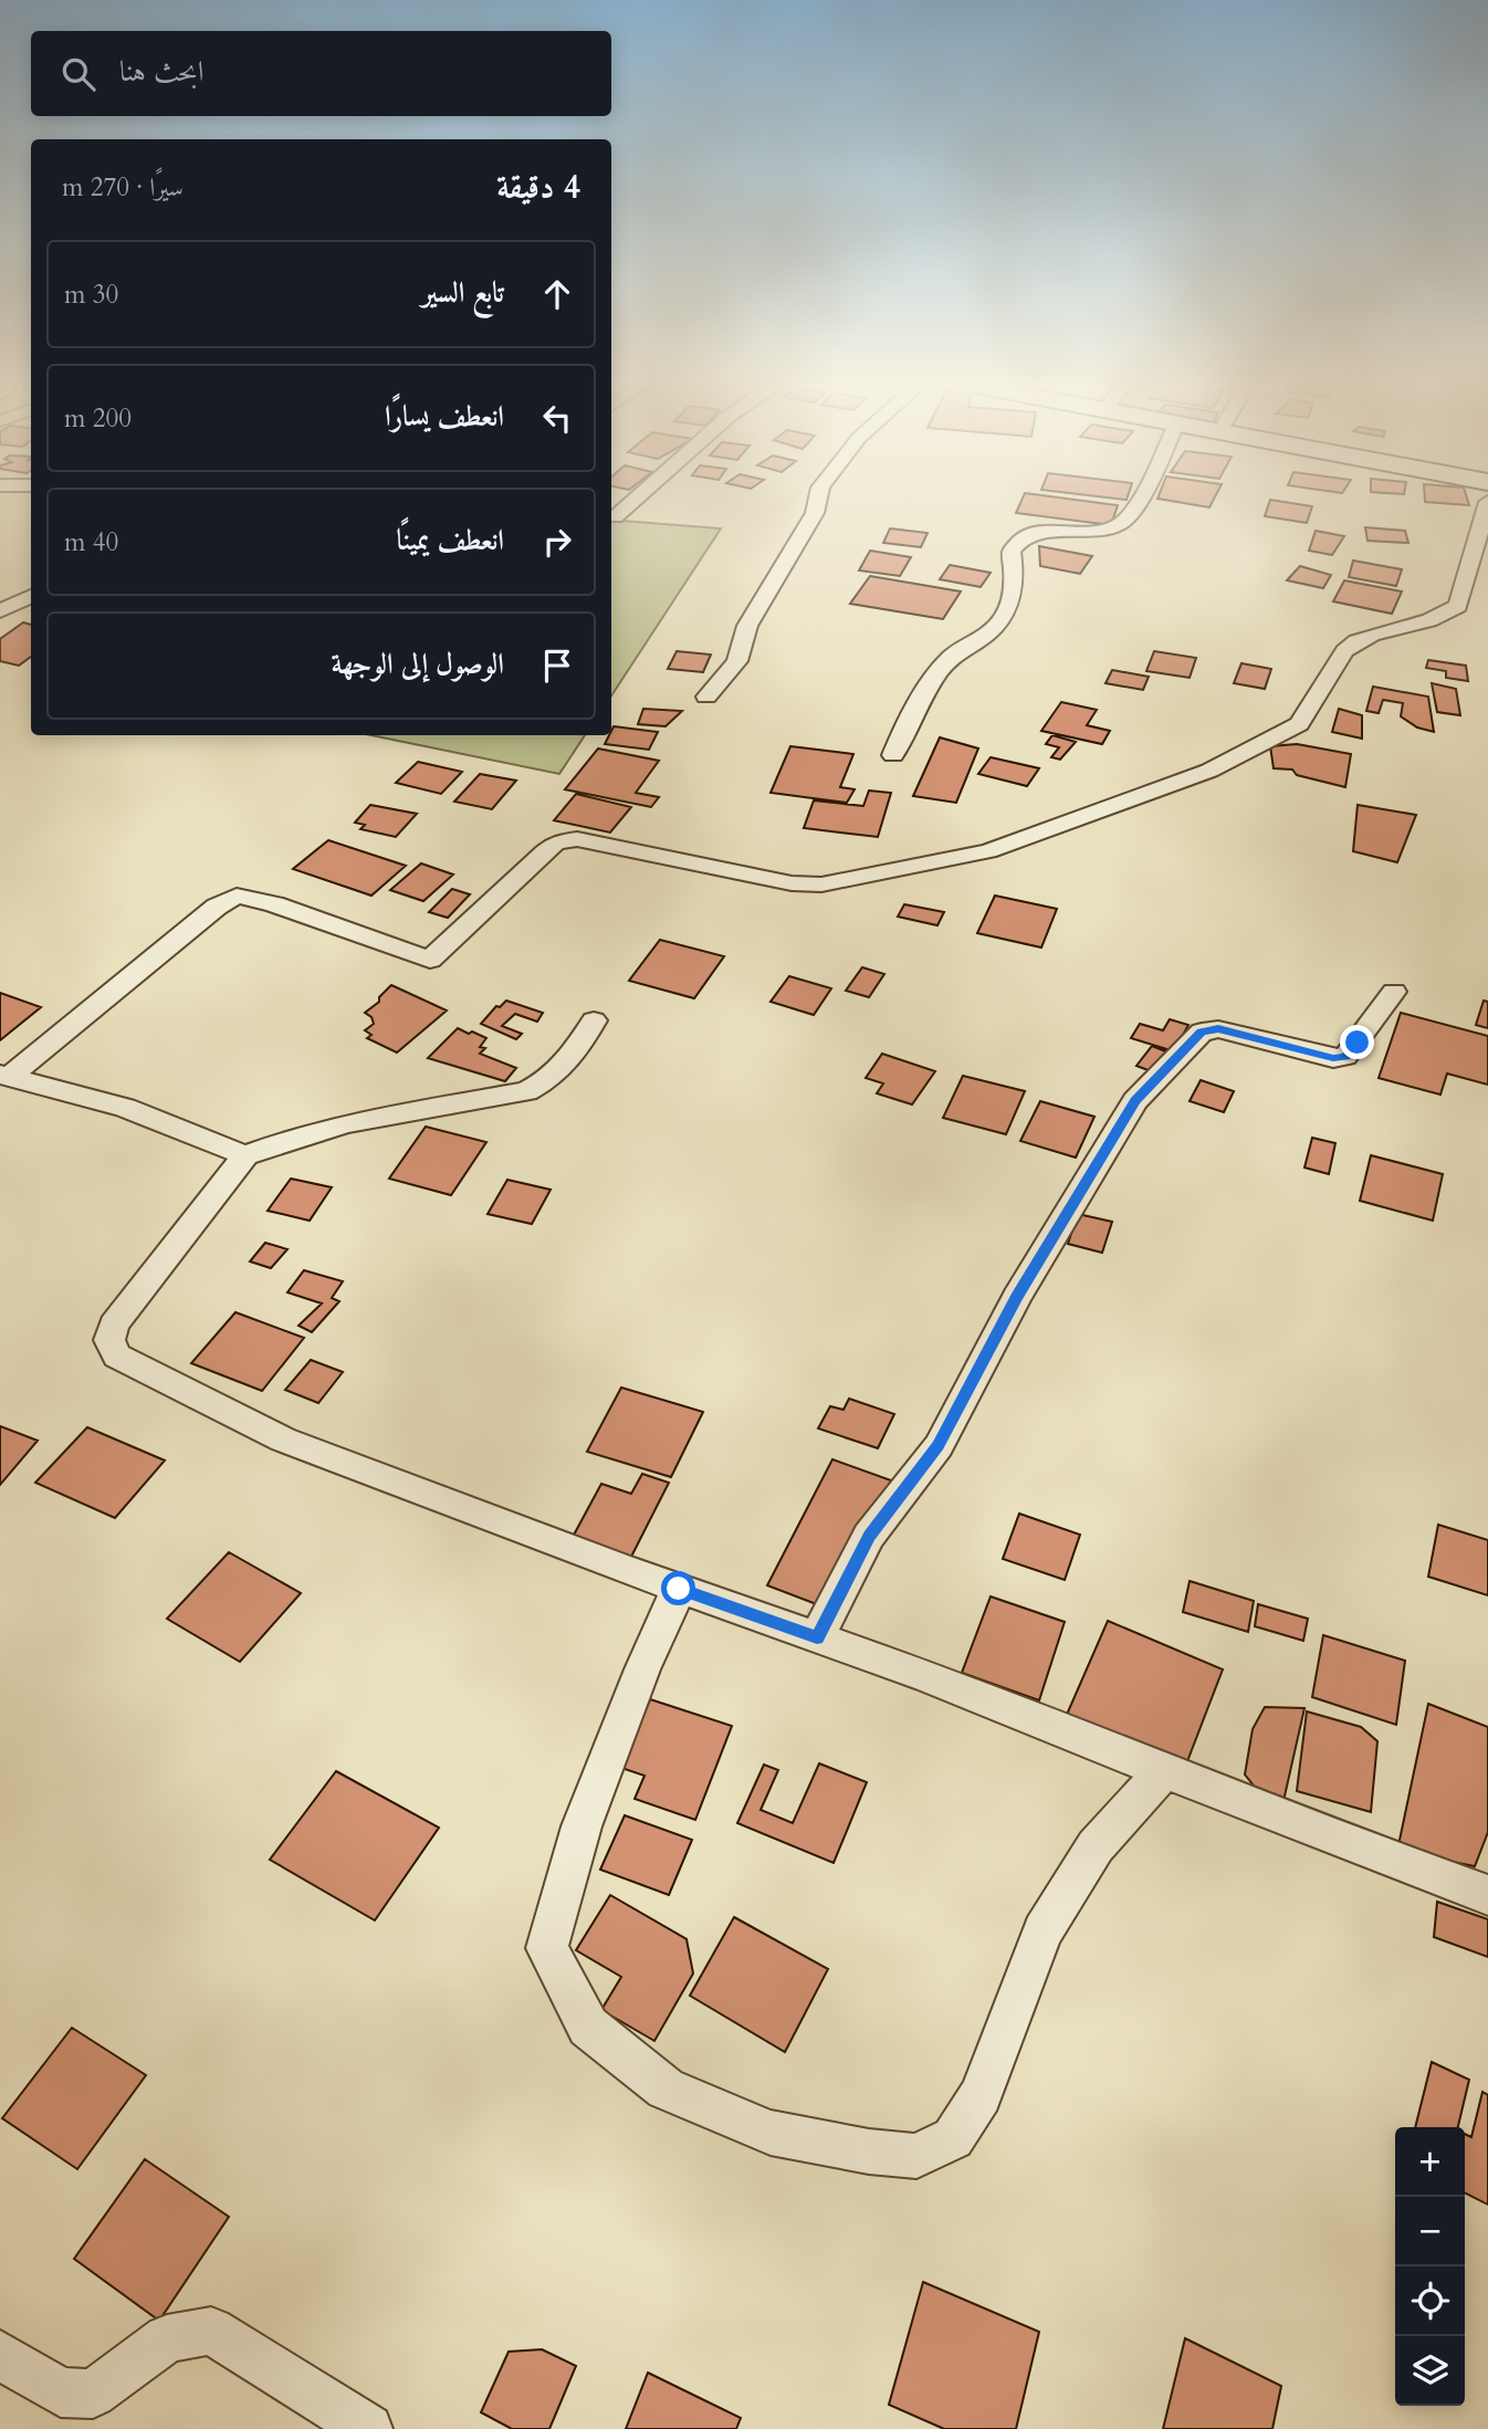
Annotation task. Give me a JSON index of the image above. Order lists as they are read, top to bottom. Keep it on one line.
{"page":{"search":"ابحث هنا","heading":["4 دقيقة","سيرًا · 270 m"],"list":[["تابع السير","30 m"],["انعطف يسارًا","200 m"],["انعطف يمينًا","40 m"],"الوصول إلى الوجهة"],"map_buttons":["+","−"]}}
